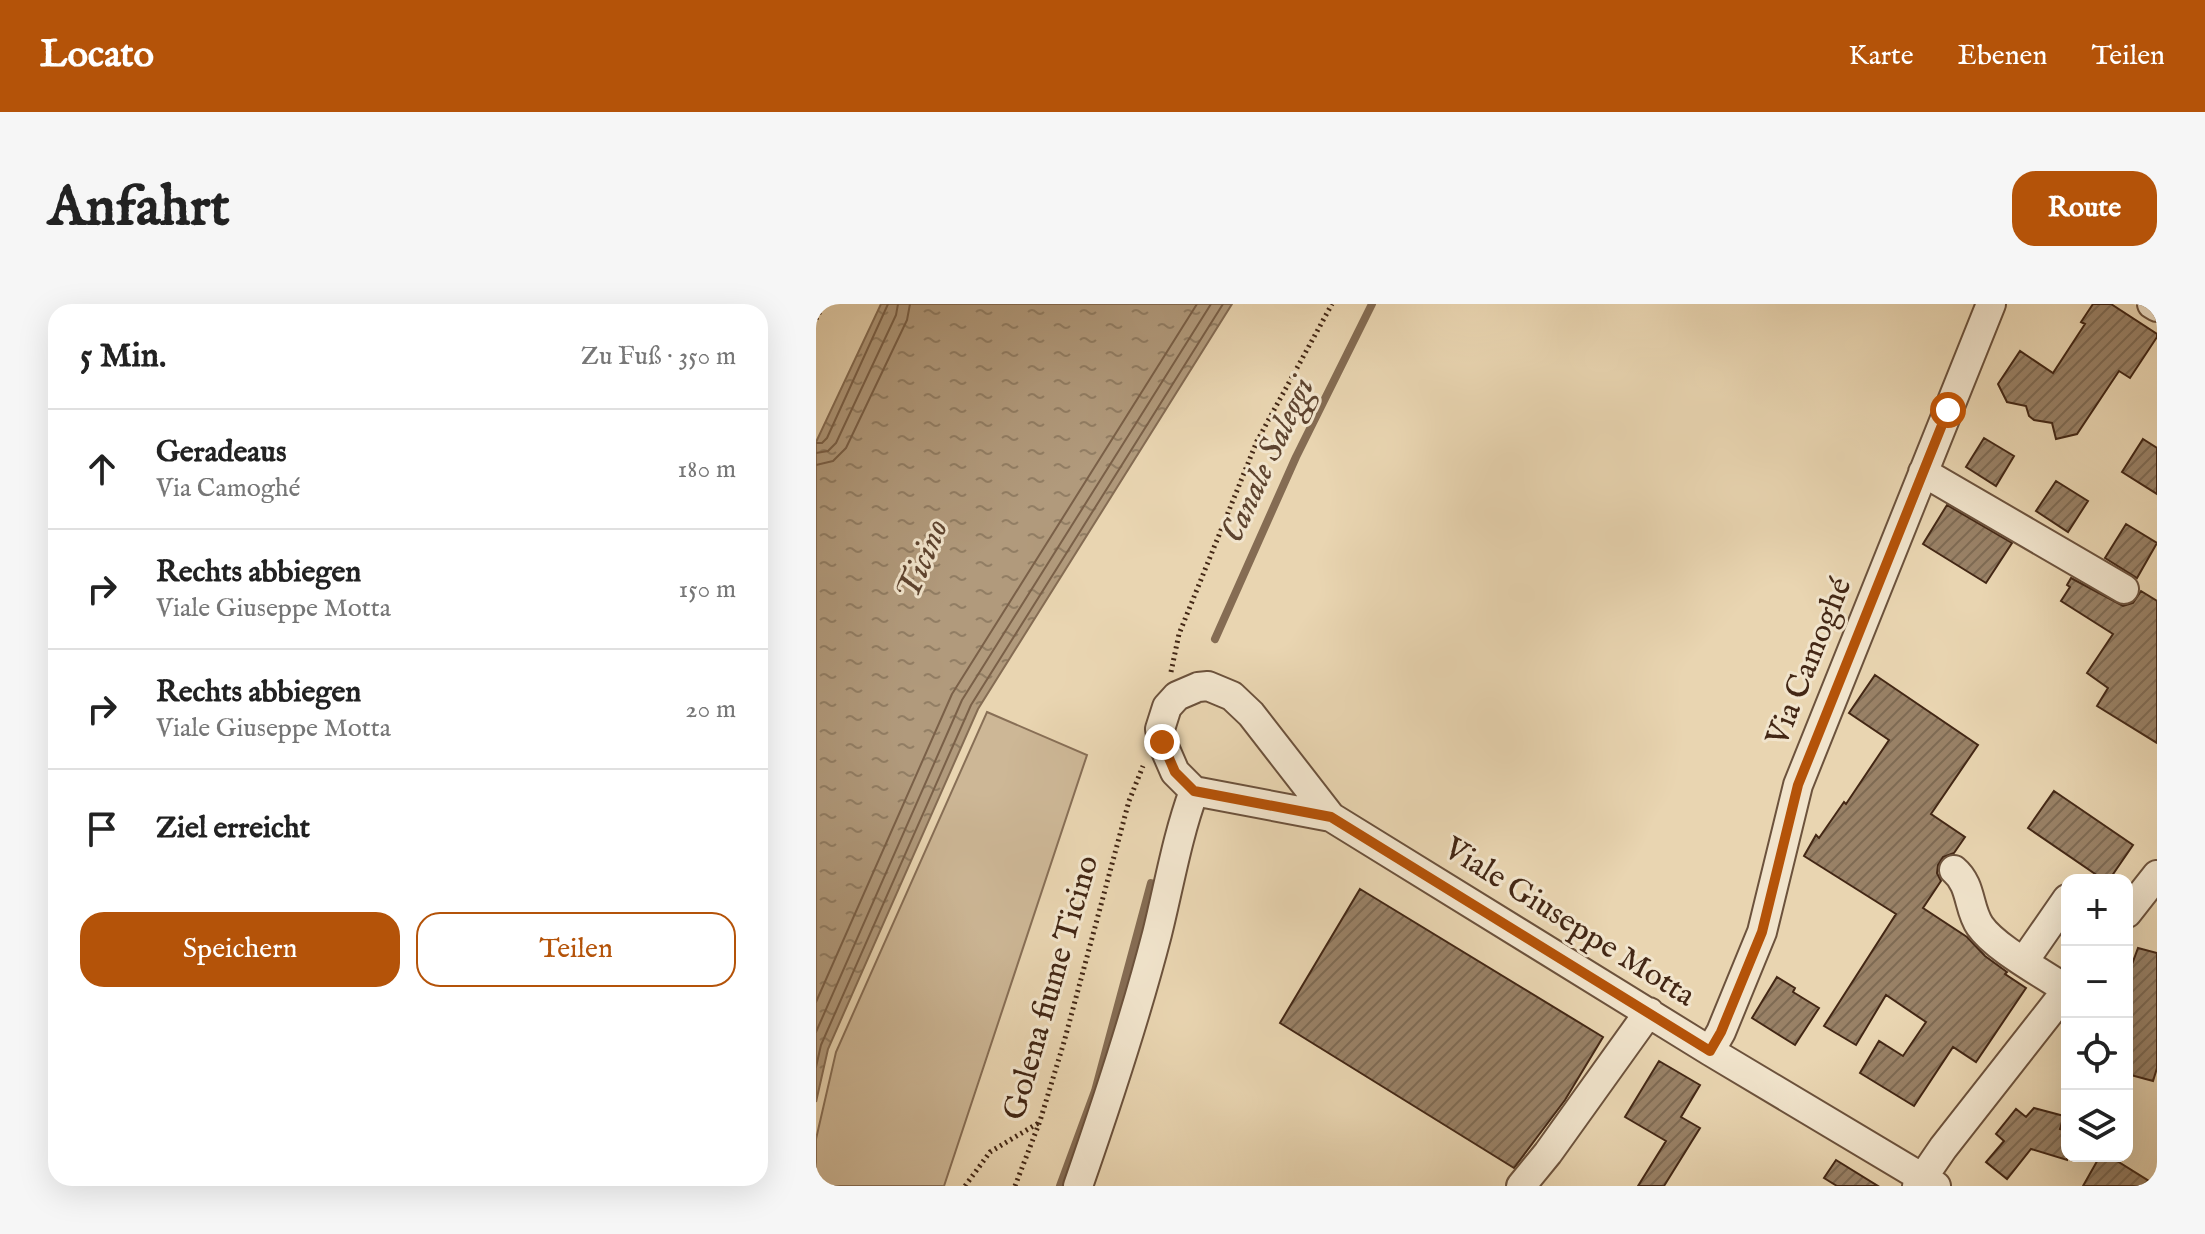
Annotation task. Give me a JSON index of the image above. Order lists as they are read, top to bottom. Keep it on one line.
{"streets":{"street":["Via Camoghé","Viale Giuseppe Motta"],"path":["Golena fiume Ticino"]},"crossings":[["Via Camoghé","Viale Giuseppe Motta"]],"water":["Canale Saleggi","Ticino"],"page":{"header":"Locato","nav":["Karte","Ebenen","Teilen"],"buttons":["Route",["Speichern","Teilen"]],"title":"Anfahrt","heading":["5 Min.","Zu Fuß · 350 m"],"list":[["Geradeaus","Via Camoghé","180 m"],["Rechts abbiegen","Viale Giuseppe Motta","150 m"],["Rechts abbiegen","Viale Giuseppe Motta","20 m"],"Ziel erreicht"],"map_buttons":["+","−"]}}
